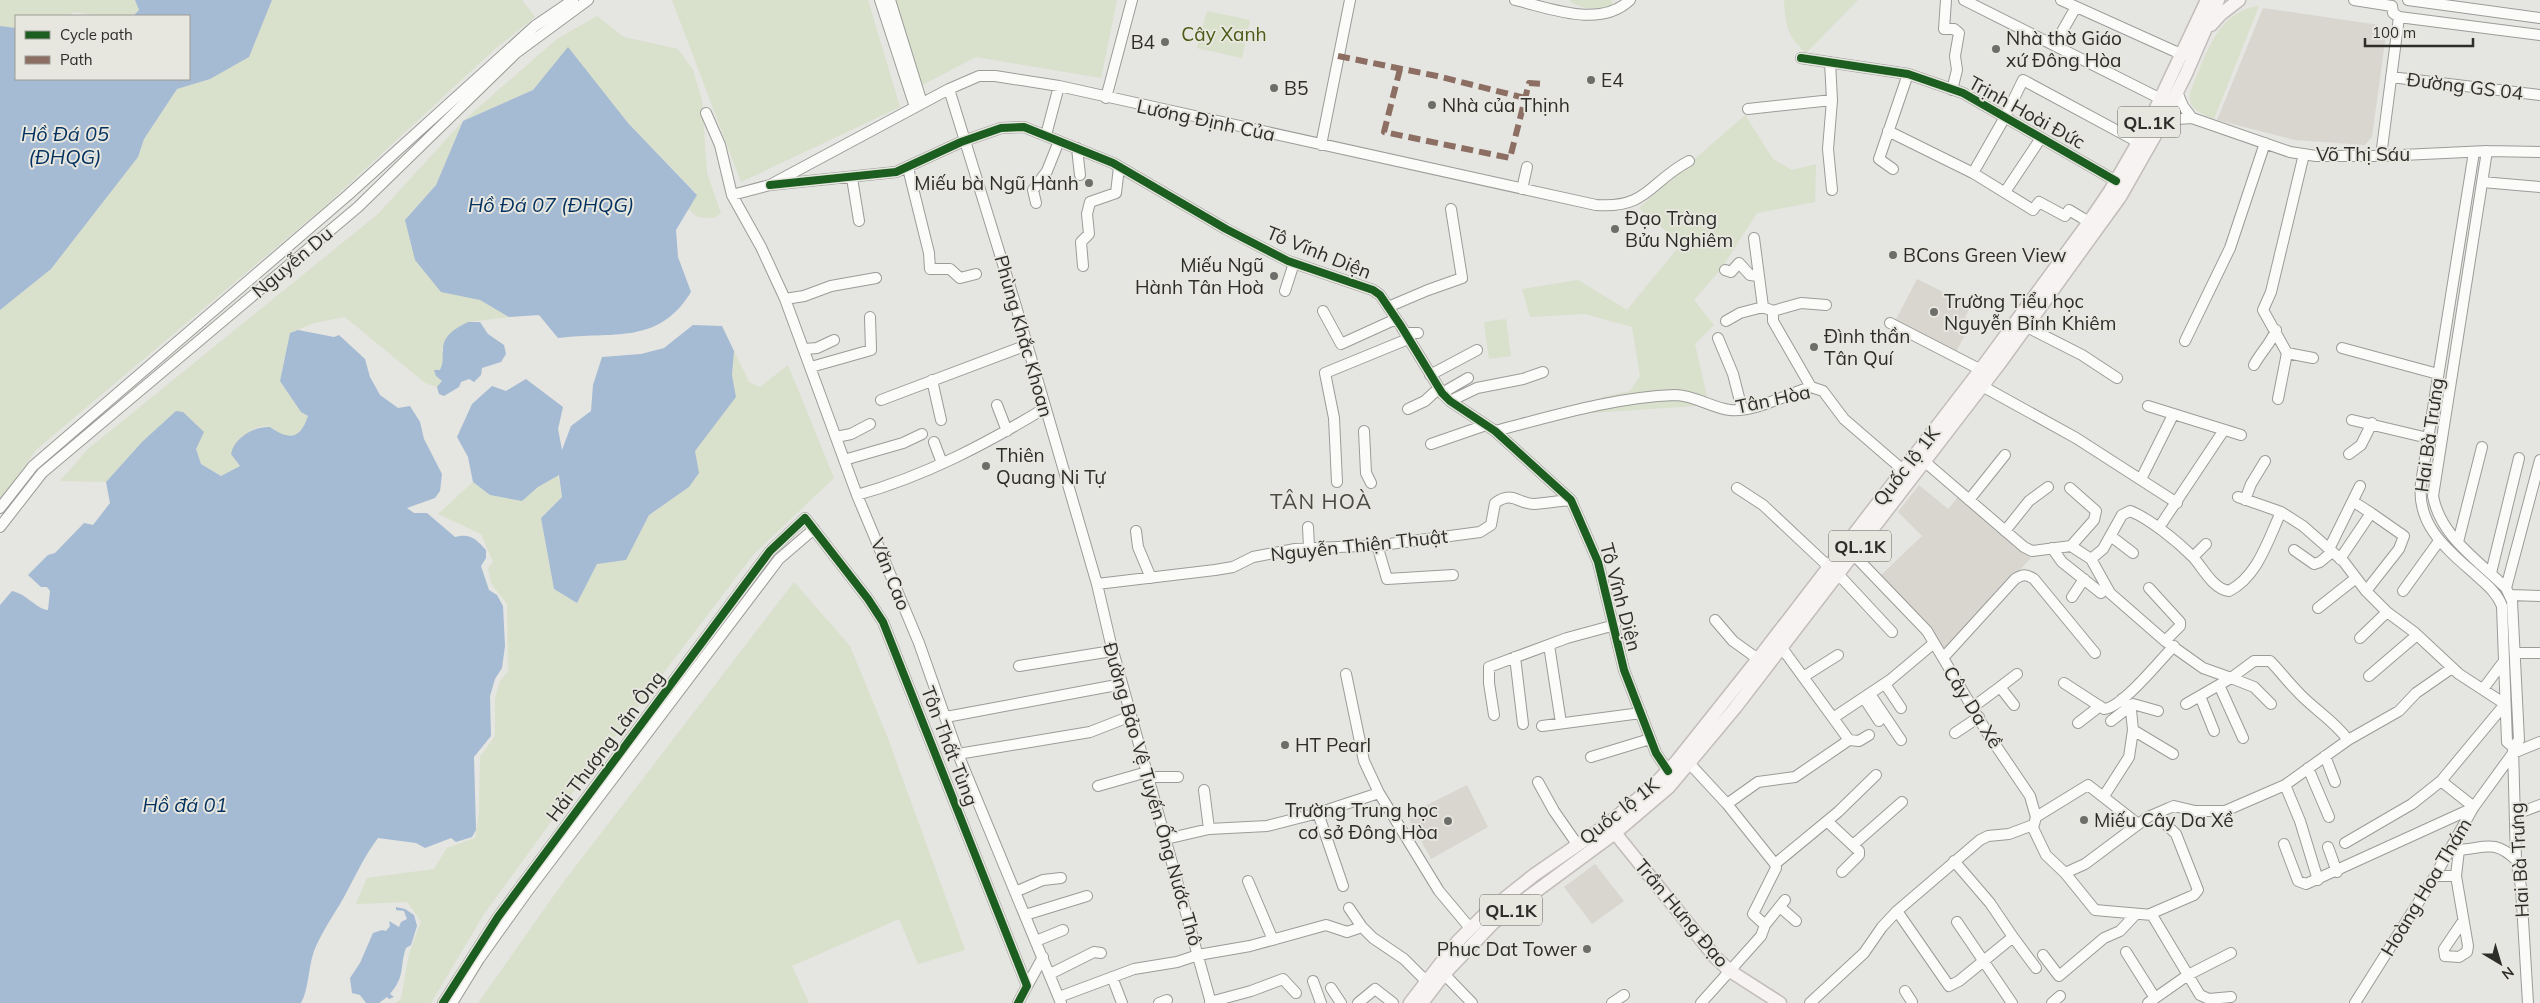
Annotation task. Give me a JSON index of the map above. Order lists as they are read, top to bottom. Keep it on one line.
{"streets":{"main road":["QL.1K","Quốc lộ 1K","Trần Hưng Đạo"],"street":["Đường GS 04","Trịnh Hoài Đức","Lương Định Của","Võ Thị Sáu","Tô Vĩnh Diện","Nguyễn Du","Phùng Khắc Khoan","Tân Hòa","Hai Bà Trưng","Nguyễn Thiện Thuật","Văn Cao","Cây Da Xề","Hải Thượng Lãn Ông","Tôn Thất Tùng","Đường Bảo Vệ Tuyến Ống Nước Thô","Hoàng Hoa Thám"]},"crossings":[["Trịnh Hoài Đức","Quốc lộ 1K"],["Lương Định Của","Tô Vĩnh Diện"],["Lương Định Của","Phùng Khắc Khoan"],["Lương Định Của","Văn Cao"],["Võ Thị Sáu","Hai Bà Trưng"],["Võ Thị Sáu","Quốc lộ 1K"],["Tô Vĩnh Diện","Phùng Khắc Khoan"],["Tô Vĩnh Diện","Tân Hòa"],["Tô Vĩnh Diện","Quốc lộ 1K"],["Tô Vĩnh Diện","Nguyễn Thiện Thuật"],["Phùng Khắc Khoan","Nguyễn Thiện Thuật"],["Phùng Khắc Khoan","Đường Bảo Vệ Tuyến Ống Nước Thô"],["Tân Hòa","Quốc lộ 1K"],["Hai Bà Trưng","Hoàng Hoa Thám"],["Quốc lộ 1K","Cây Da Xề"],["Quốc lộ 1K","Trần Hưng Đạo"],["Nguyễn Thiện Thuật","Đường Bảo Vệ Tuyến Ống Nước Thô"],["Hải Thượng Lãn Ông","Tôn Thất Tùng"]],"districts":["TÂN HOÀ"],"water":["Hồ Đá 05 (ĐHQG)","Hồ Đá 07 (ĐHQG)","Hồ đá 01"],"parks":["Cây Xanh"],"places":["B4","Nhà thờ Giáo xứ Đông Hòa","E4","B5","Nhà của Thịnh","Miếu bà Ngũ Hành","Đạo Tràng Bửu Nghiêm","BCons Green View","Miếu Ngũ Hành Tân Hoà","Trường Tiểu học Nguyễn Bỉnh Khiêm","Đình thần Tân Quí","Thiên Quang Ni Tự","HT Pearl","Miếu Cây Da Xề","Trường Trung học cơ sở Đông Hòa","Phuc Dat Tower"],"legend":["Cycle path","Path"],"scale_bar":"100 m","north":"bottom right"}
